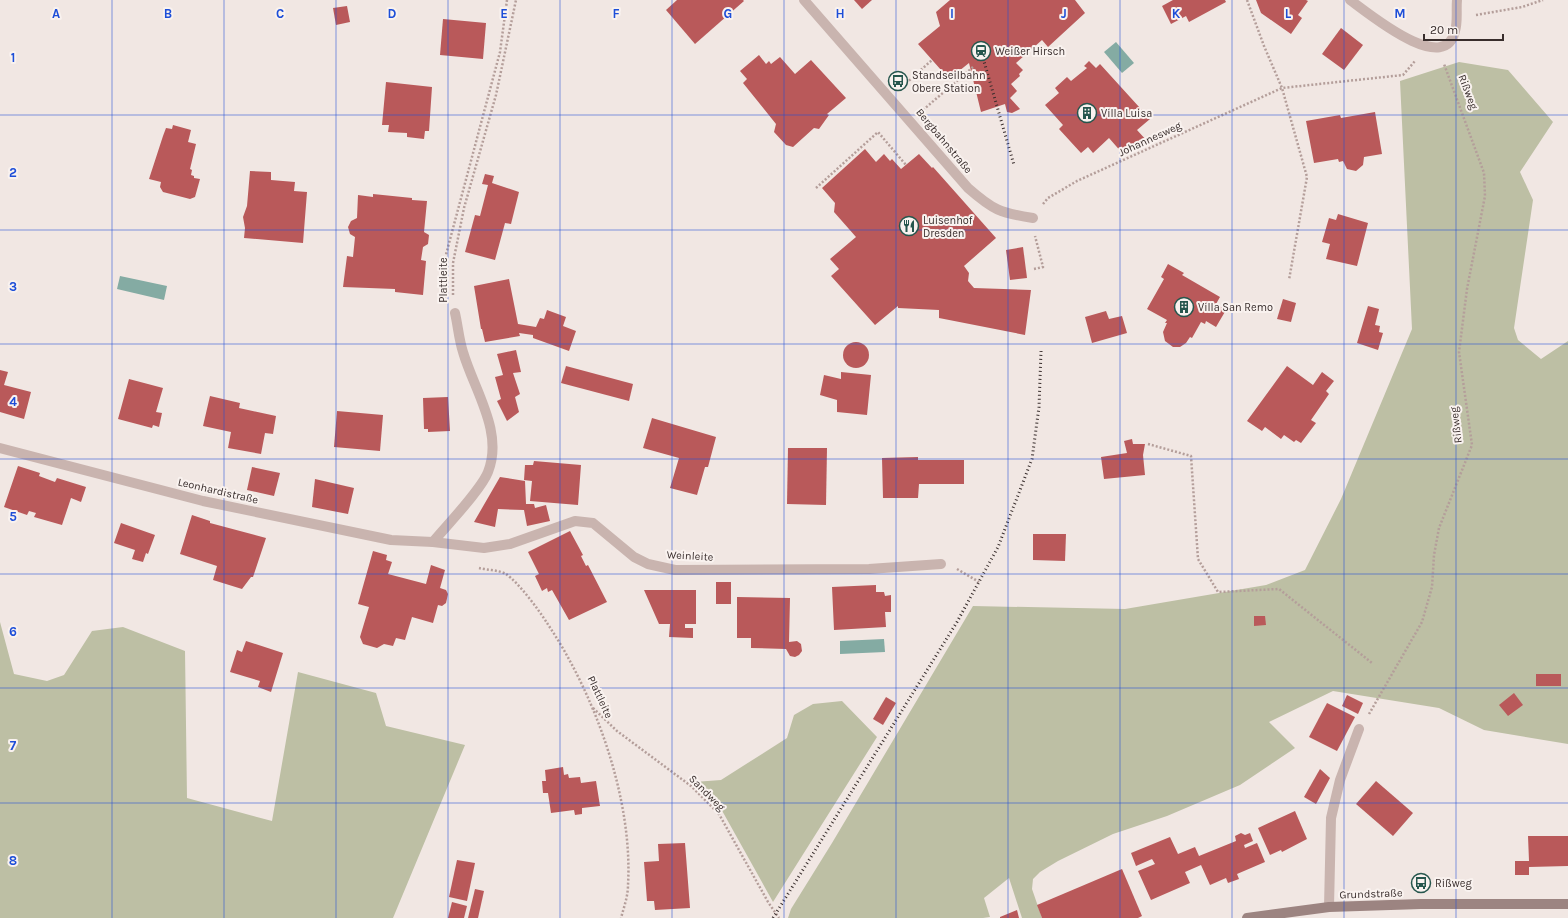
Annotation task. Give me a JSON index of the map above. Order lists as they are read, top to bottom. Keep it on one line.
{"streets":{"main road":["Grundstraße"],"street":["Bergbahnstraße","Plattleite","Leonhardistraße","Weinleite"],"path":["Rißweg","Johannesweg","Sandweg"]},"crossings":[["Johannesweg","Bergbahnstraße"],["Plattleite","Leonhardistraße"],["Plattleite","Weinleite"],["Plattleite","Sandweg"],["Leonhardistraße","Weinleite"]],"places":{"station":["Weißer Hirsch"],"bus stop":["Standseilbahn Obere Station","Rißweg"],"building":["Villa Luisa","Villa San Remo"],"restaurant":["Luisenhof Dresden"]},"scale_bar":"20 m","grid":{"columns":["A","B","C","D","E","F","G","H","I","J","K","L","M"],"rows":["1","2","3","4","5","6","7","8"]}}
